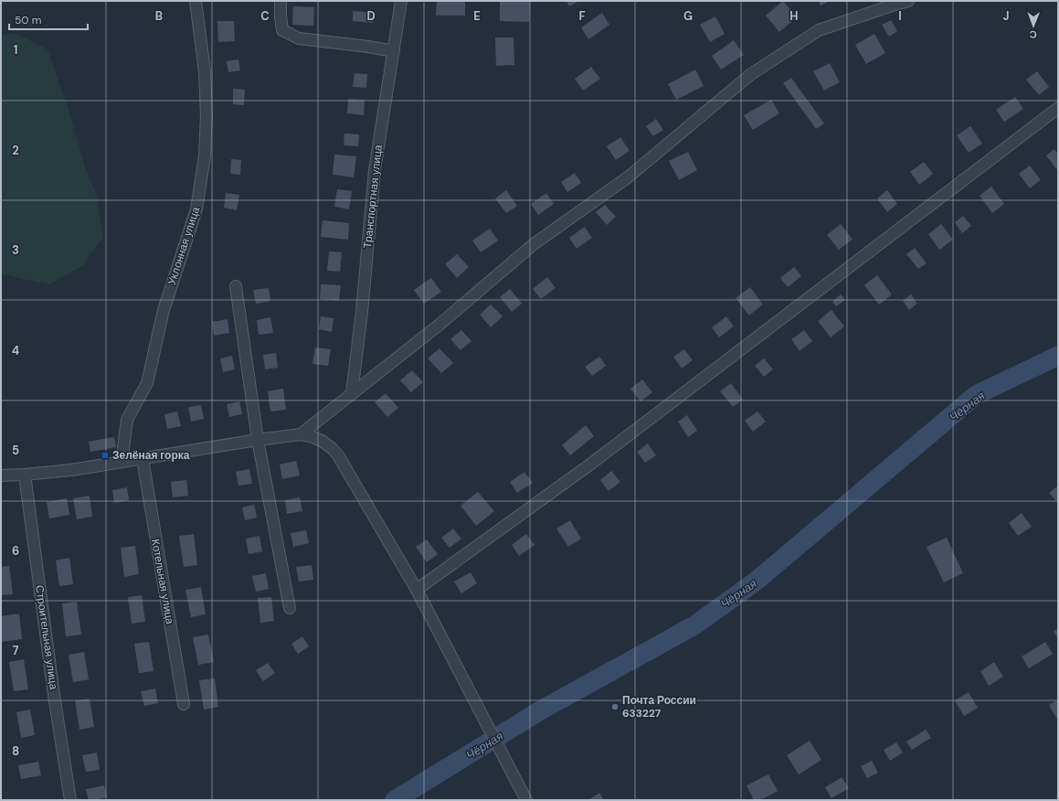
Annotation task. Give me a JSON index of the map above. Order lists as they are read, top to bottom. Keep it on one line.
{"streets":{"street":["Транспортная улица","Уклонная улица","Котельная улица","Строительная улица"]},"water":["Чёрная"],"places":{"transit":["Зелёная горка"],"other":["Почта России 633227"]},"scale_bar":"50 m","north":"bottom","grid":{"columns":["B","C","D","E","F","G","H","I","J"],"rows":["1","2","3","4","5","6","7","8"]}}
